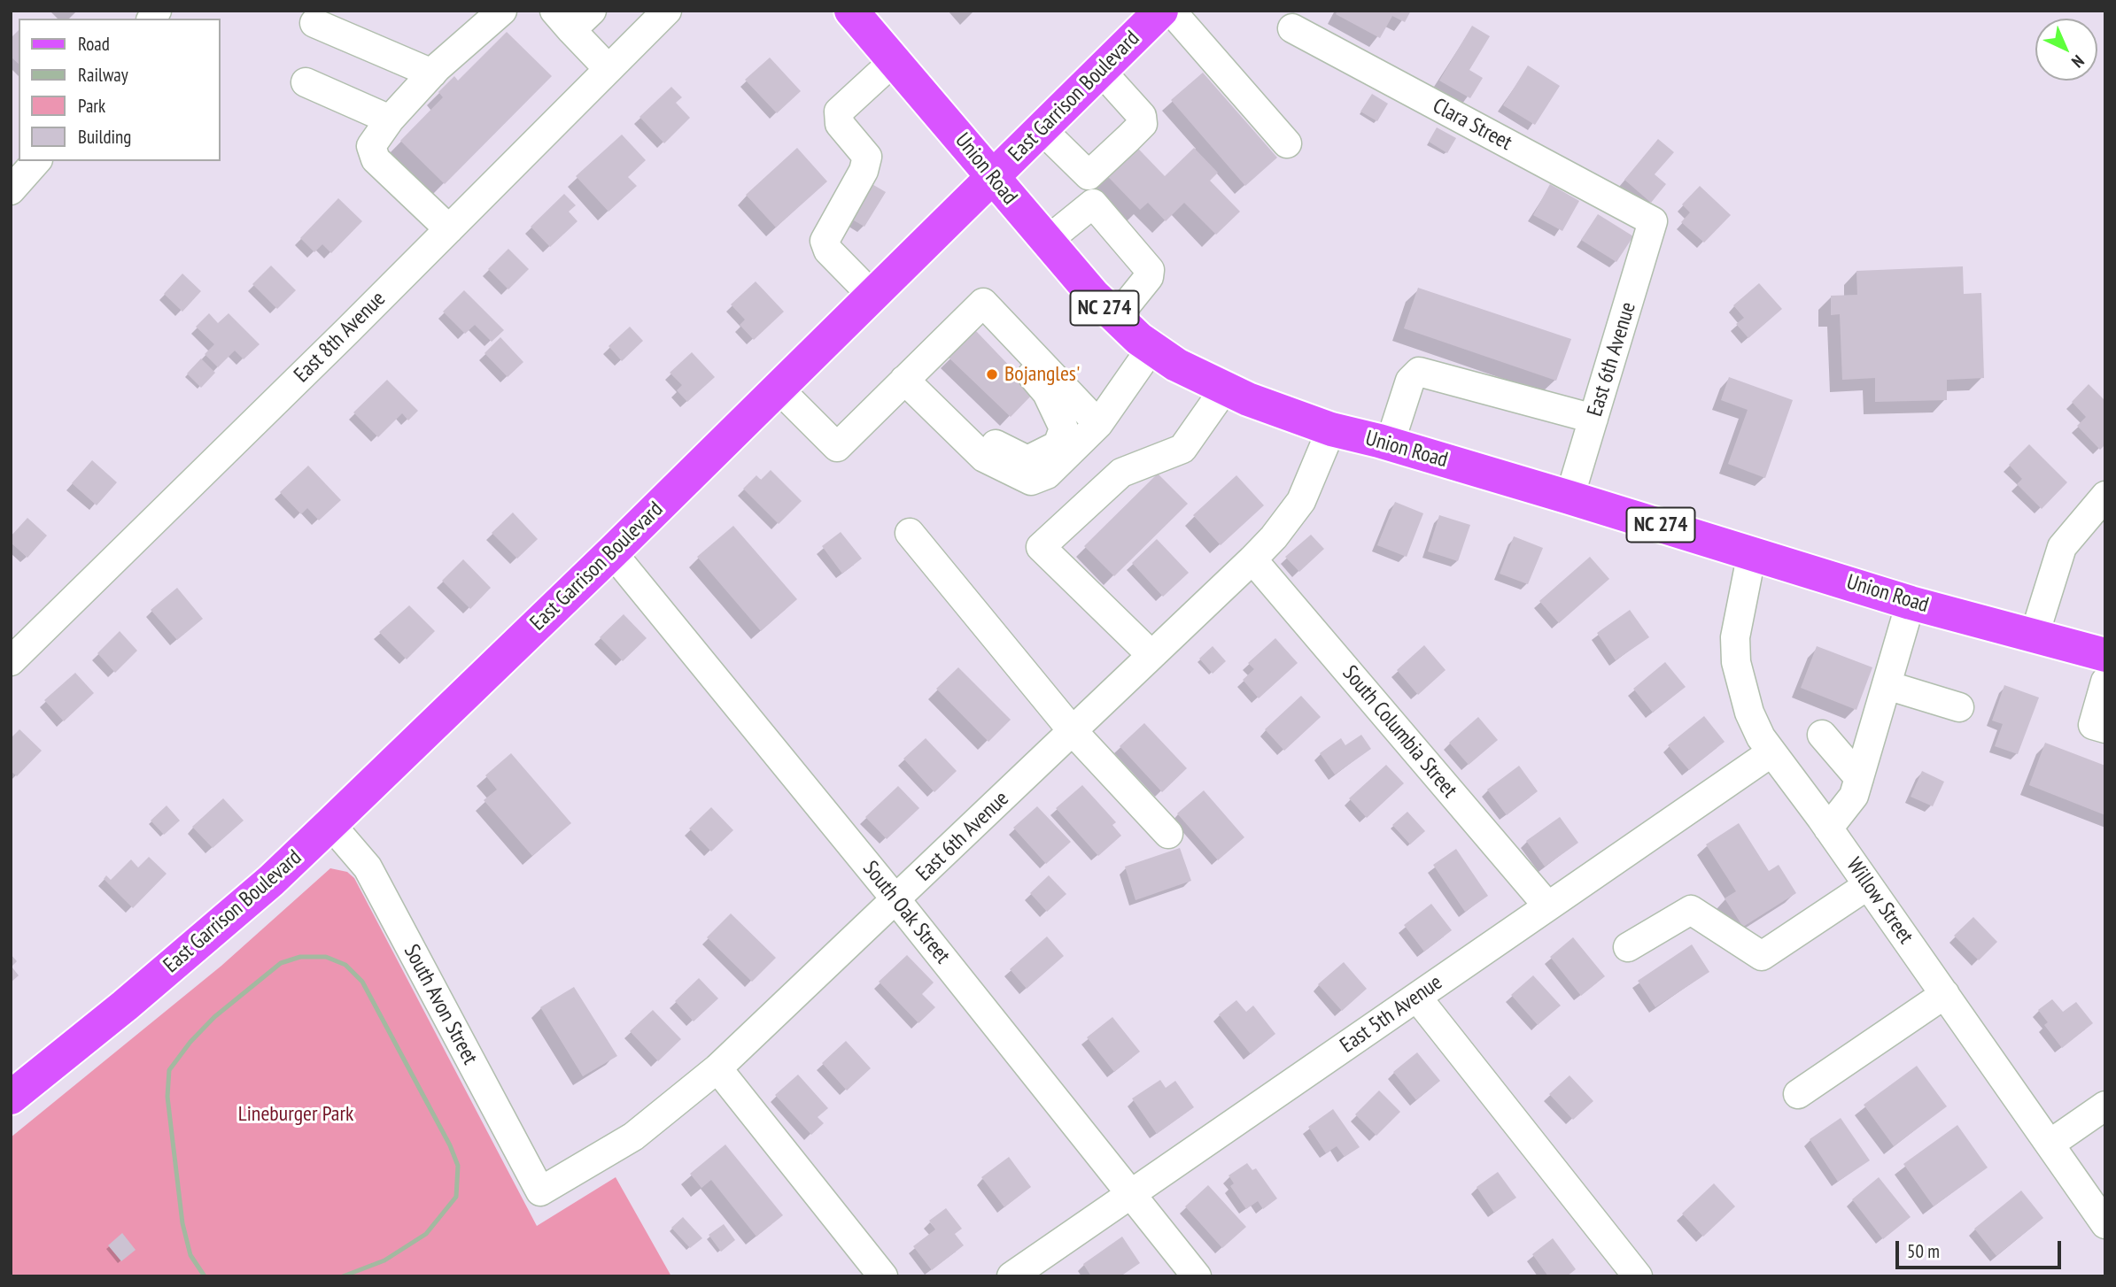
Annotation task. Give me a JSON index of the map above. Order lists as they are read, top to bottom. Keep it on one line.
{"streets":{"main road":["East Garrison Boulevard","Union Road","NC 274"],"street":["Clara Street","East 8th Avenue","East 6th Avenue","South Columbia Street","Willow Street","South Oak Street","South Avon Street","East 5th Avenue"]},"crossings":[["East Garrison Boulevard","Union Road"],["East Garrison Boulevard","South Oak Street"],["East Garrison Boulevard","South Avon Street"],["Clara Street","East 6th Avenue"],["Union Road","East 6th Avenue"],["Union Road","Willow Street"],["East 6th Avenue","South Columbia Street"],["East 6th Avenue","South Oak Street"],["East 6th Avenue","South Avon Street"],["South Columbia Street","East 5th Avenue"],["Willow Street","East 5th Avenue"],["South Oak Street","East 5th Avenue"]],"parks":["Lineburger Park"],"places":["Bojangles'"],"legend":["Road","Railway","Park","Building"],"scale_bar":"50 m","north":"bottom right"}
